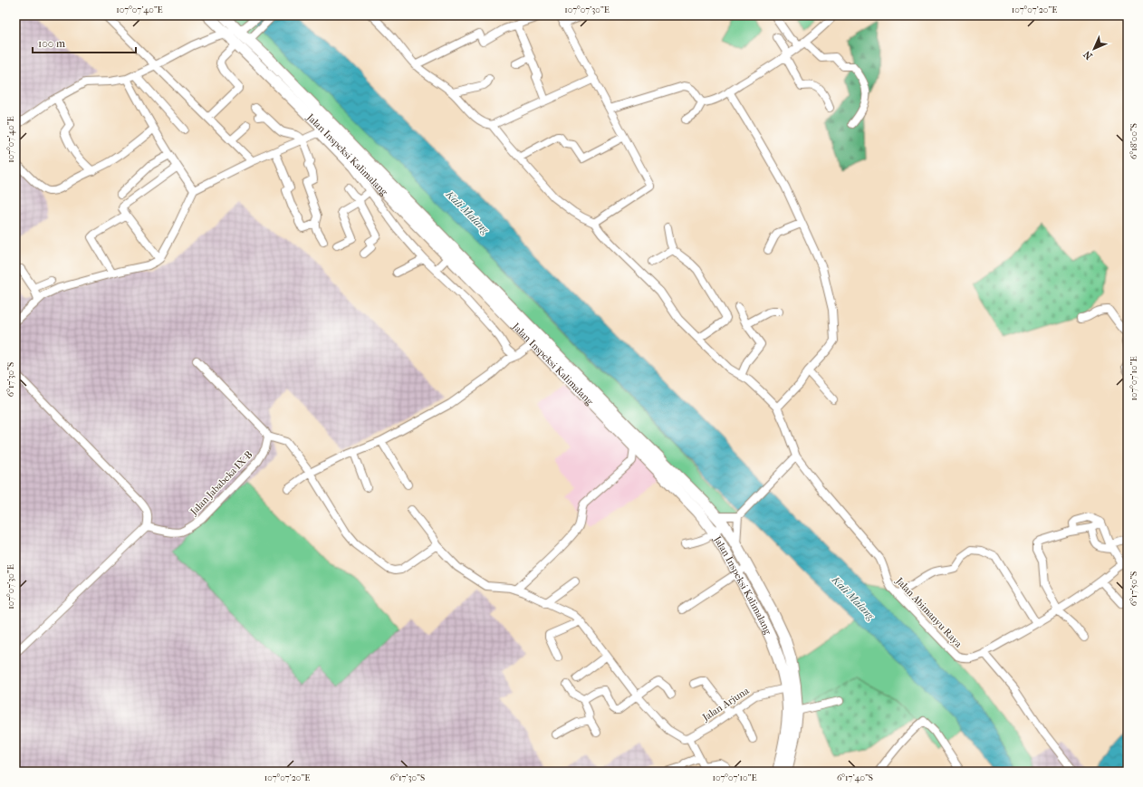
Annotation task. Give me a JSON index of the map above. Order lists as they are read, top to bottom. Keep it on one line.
{"streets":{"main road":["Jalan Inspeksi Kalimalang"],"street":["Jalan Jababeka IX-B","Jalan Abimanyu Raya","Jalan Arjuna"]},"crossings":[["Jalan Inspeksi Kalimalang","Jalan Arjuna"]],"water":["Kali Malang"],"scale_bar":"100 m","north":"bottom left","coordinates":["107°07'40\"E","107°07'30\"E","107°07'20\"E","6°18'00\"S","107°07'10\"E","6°17'30\"S","6°17'50\"S","6°17'40\"S"]}
